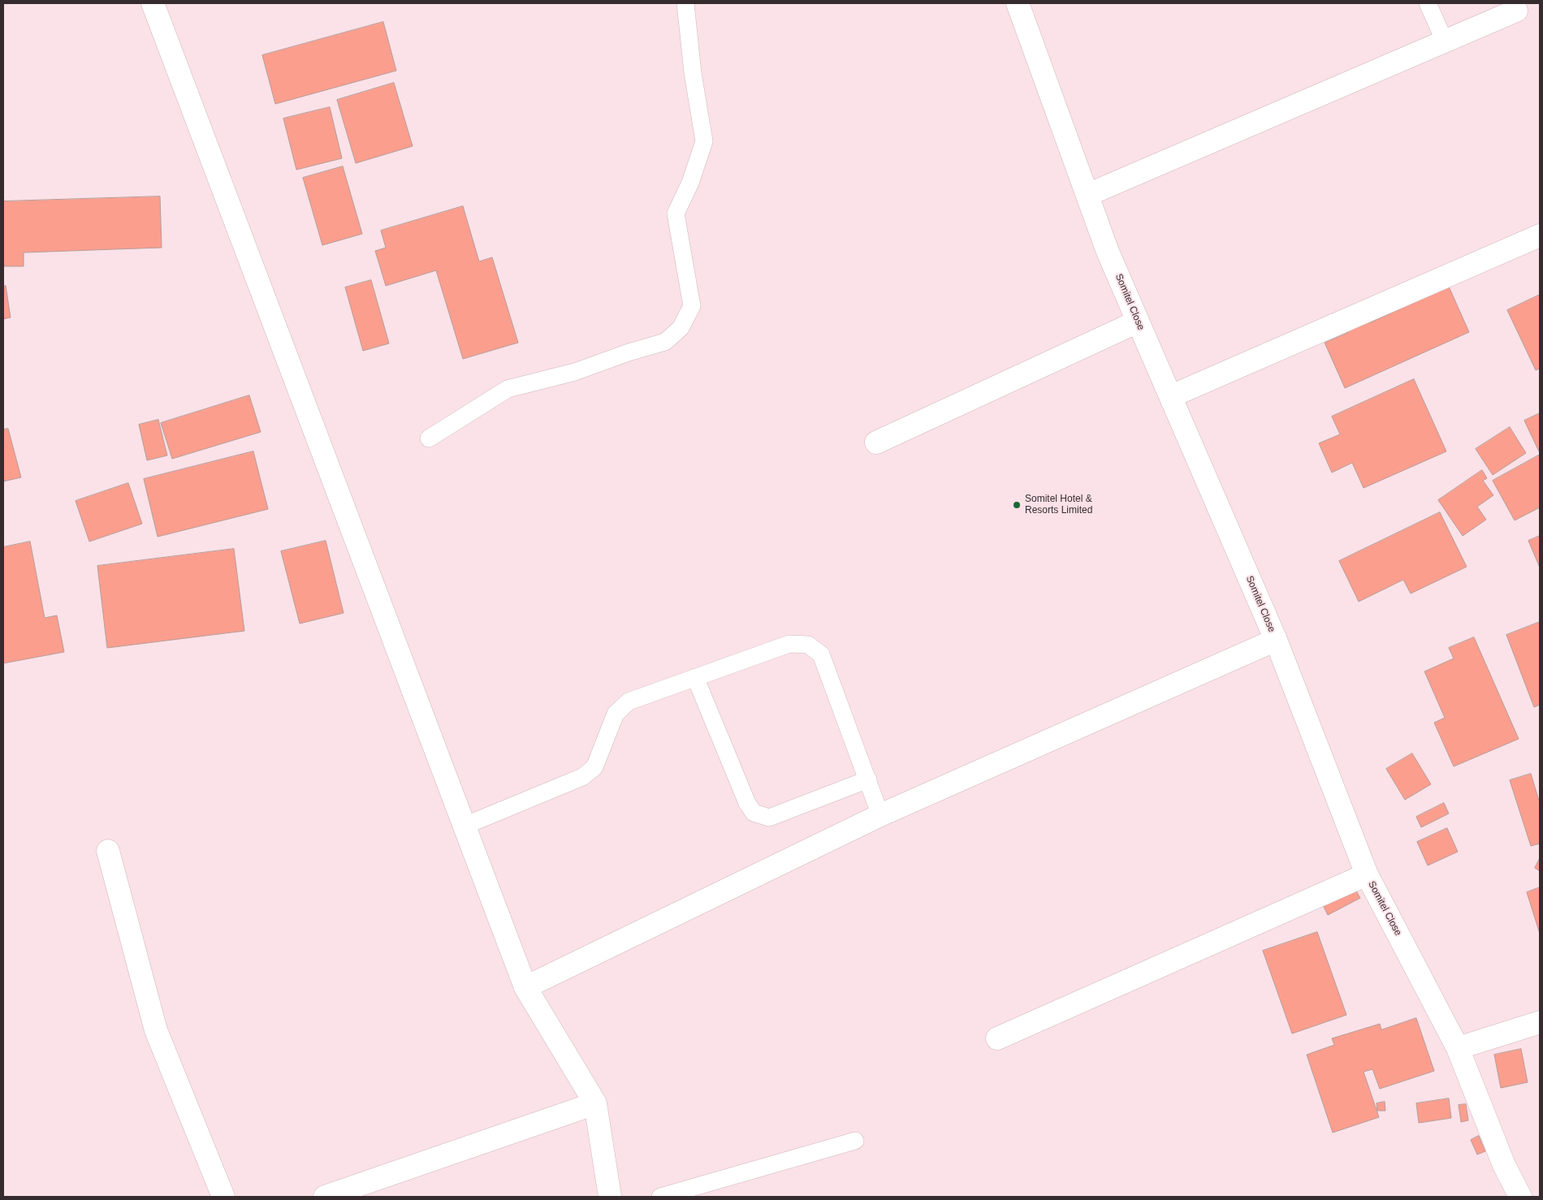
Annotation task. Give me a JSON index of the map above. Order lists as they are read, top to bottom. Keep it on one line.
{"streets":{"street":["Somitel Close"]},"places":["Somitel Hotel & Resorts Limited"]}
